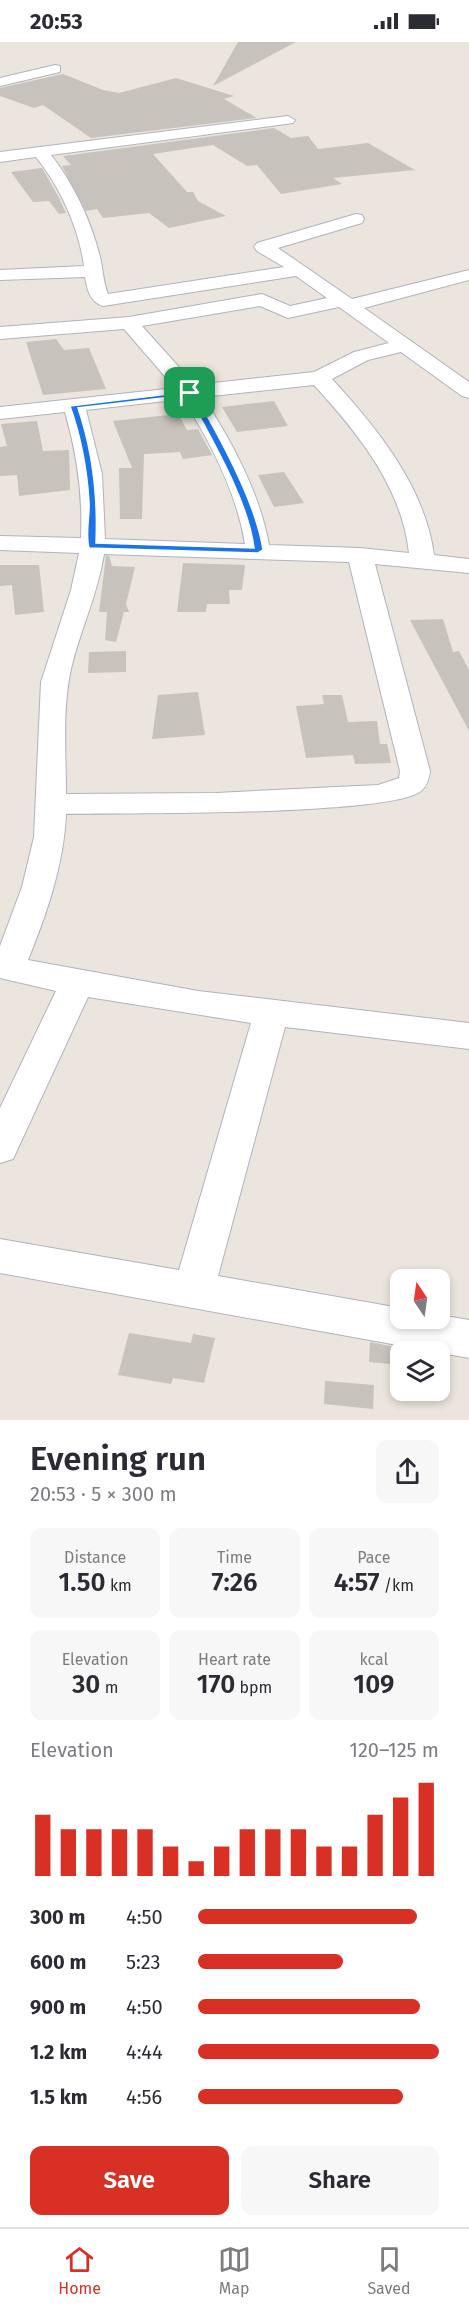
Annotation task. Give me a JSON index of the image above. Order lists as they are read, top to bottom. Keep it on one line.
{"north":"top","page":{"status":"20:53","heading":["Evening run","20:53 · 5 × 300 m"],"stats":[["Distance","1.50 km"],["Time","7:26"],["Pace","4:57 /km"],["Elevation","30 m"],["Heart rate","170 bpm"],["kcal","109"]],"chart":["Elevation","120–125 m"],"list":[{"name":"300 m","note":"4:50"},{"name":"600 m","note":"5:23"},{"name":"900 m","note":"4:50"},{"name":"1.2 km","note":"4:44"},{"name":"1.5 km","note":"4:56"}],"buttons":["Save","Share"],"tabs":["Home","Map","Saved"]}}
